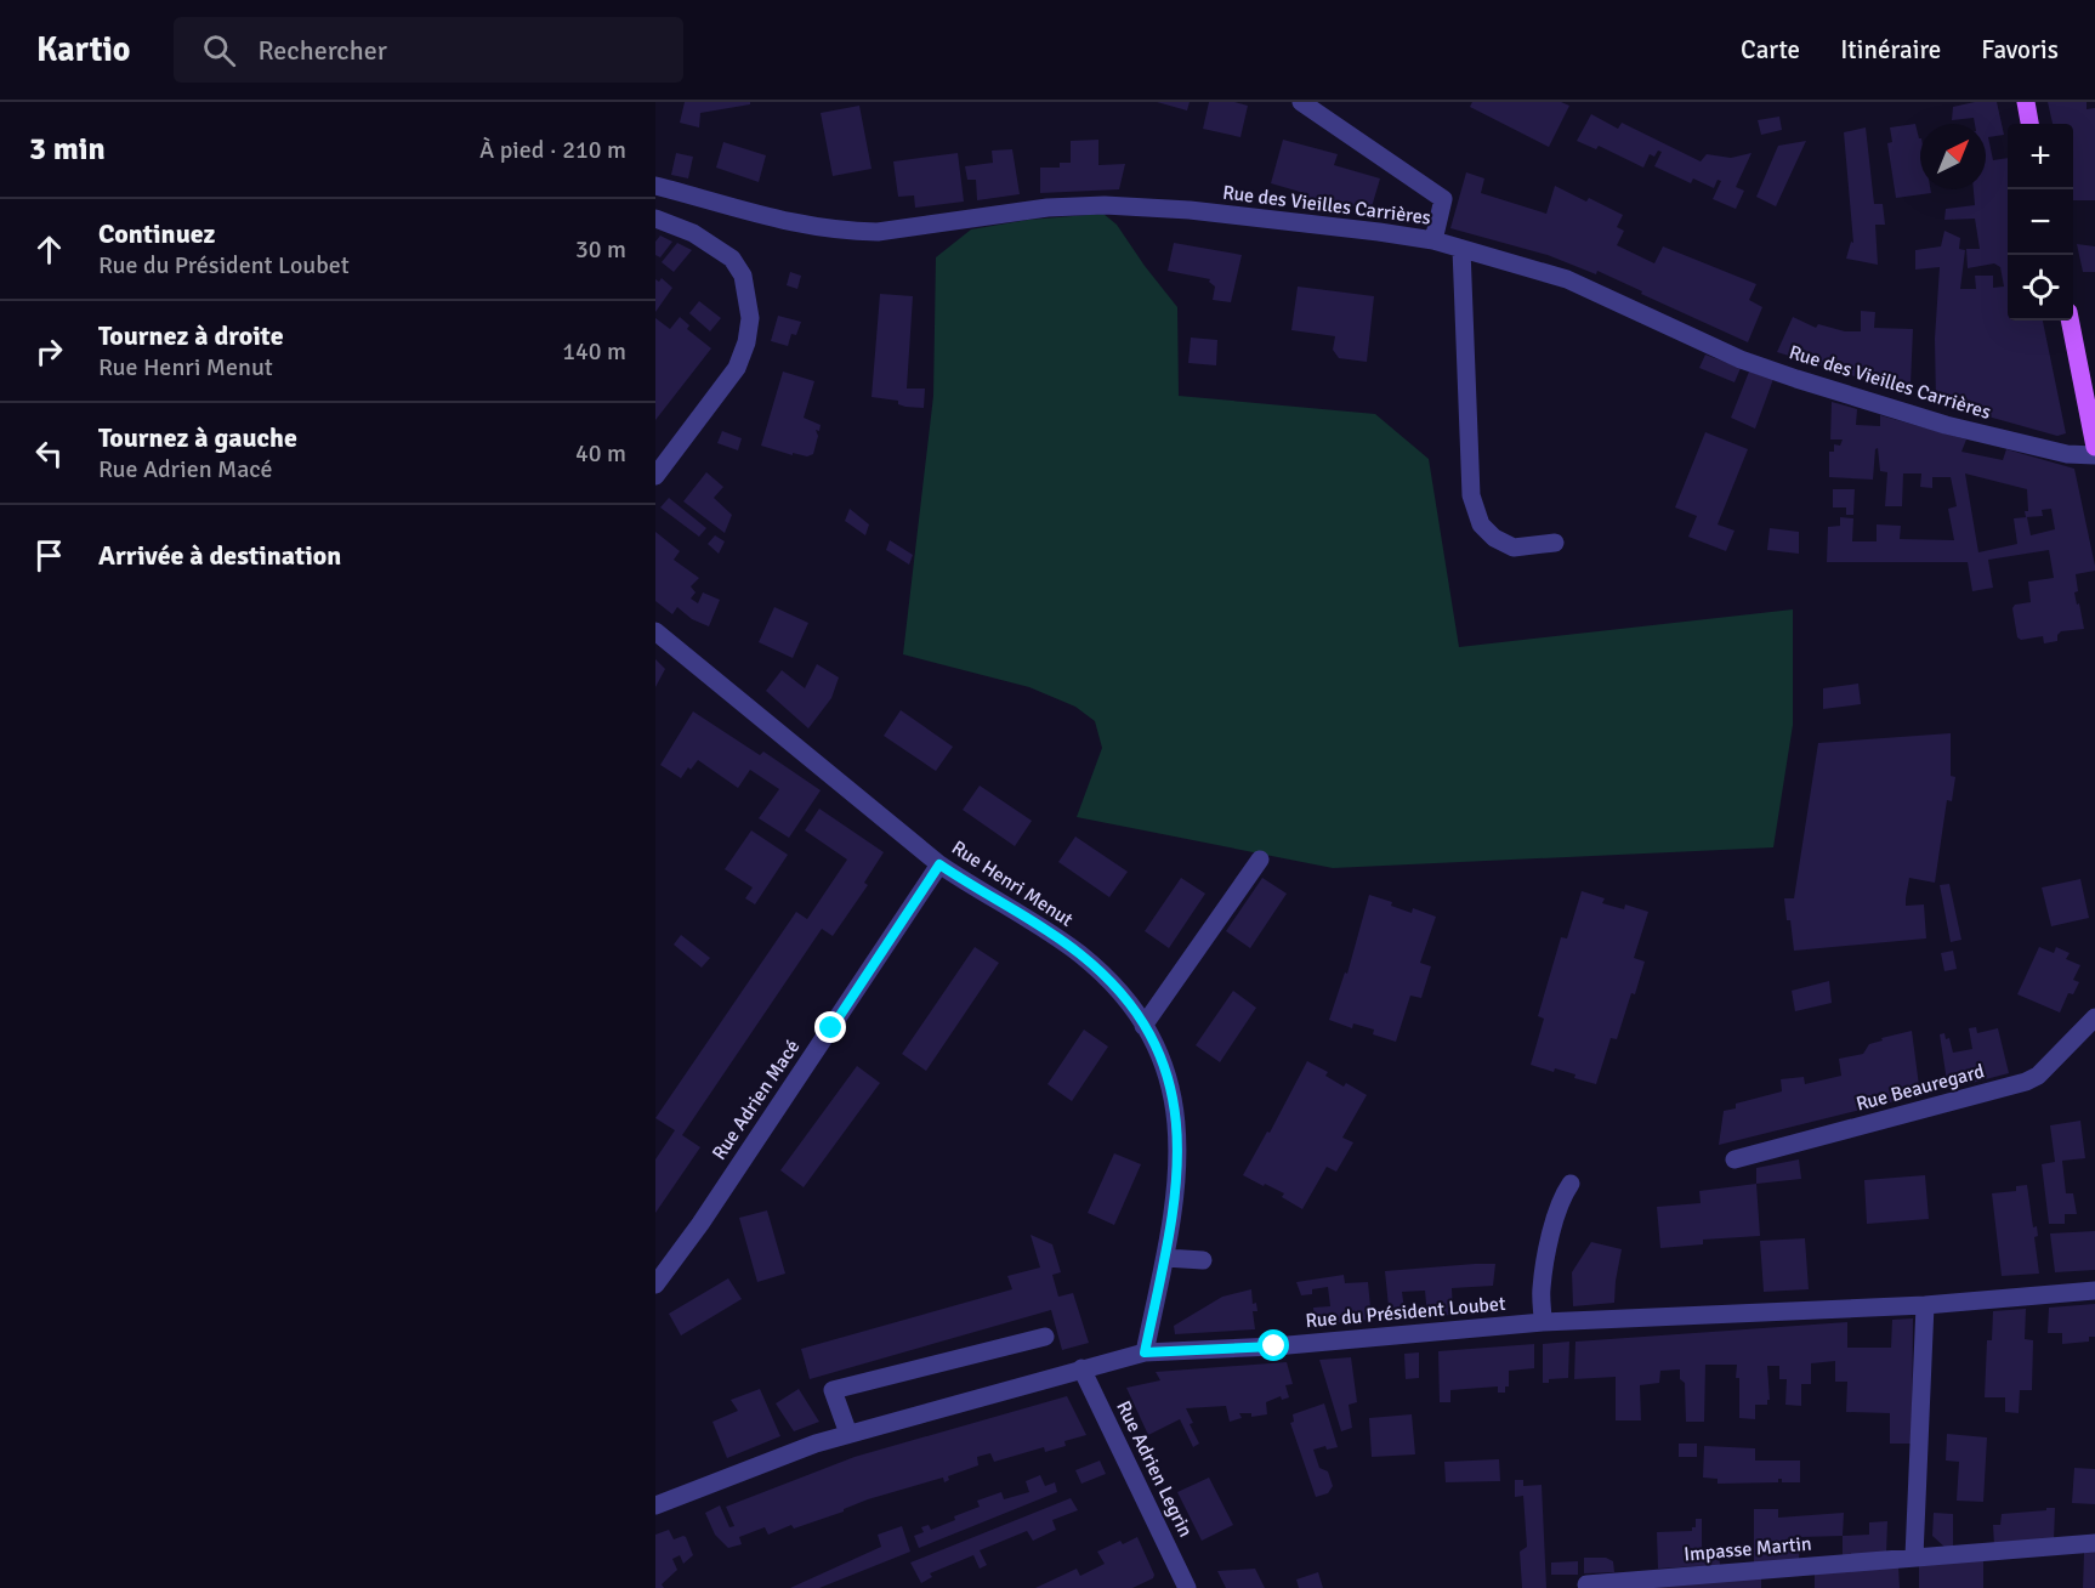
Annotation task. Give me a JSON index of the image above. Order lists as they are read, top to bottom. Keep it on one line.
{"streets":{"street":["Rue des Vieilles Carrières","Rue Henri Menut","Rue Beauregard","Rue Adrien Macé","Rue du Président Loubet","Rue Adrien Legrin","Impasse Martin"]},"crossings":[["Rue Henri Menut","Rue Adrien Macé"],["Rue Henri Menut","Rue du Président Loubet"],["Rue du Président Loubet","Rue Adrien Legrin"]],"north":"top right","page":{"header":"Kartio","search":"Rechercher","nav":["Carte","Itinéraire","Favoris"],"heading":["3 min","À pied · 210 m"],"map_buttons":["+","−"],"list":[["Continuez","Rue du Président Loubet","30 m"],["Tournez à droite","Rue Henri Menut","140 m"],["Tournez à gauche","Rue Adrien Macé","40 m"],"Arrivée à destination"]}}
